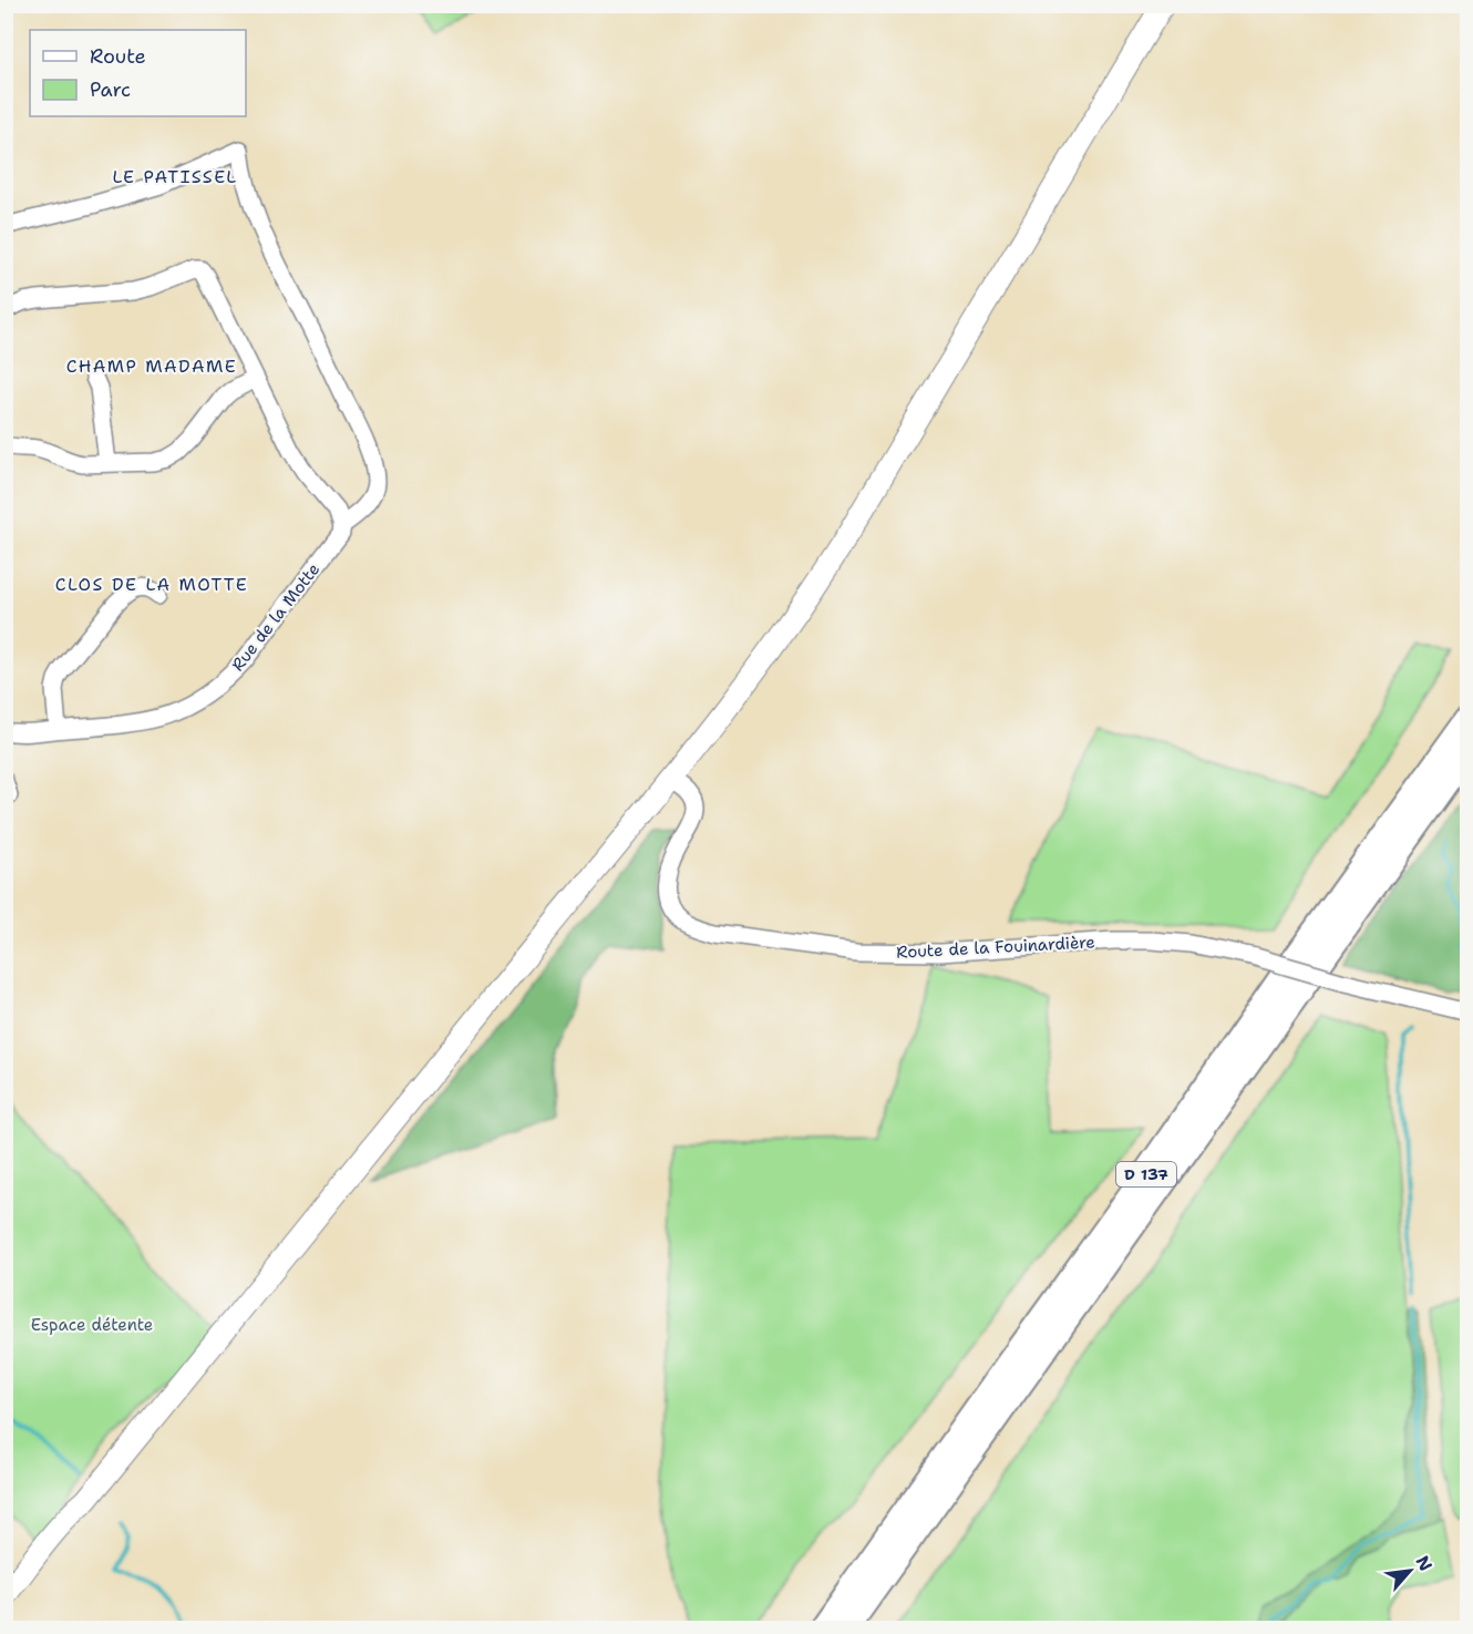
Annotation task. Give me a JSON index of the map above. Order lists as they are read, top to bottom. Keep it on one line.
{"streets":{"highway":["D 137"],"street":["Rue de la Motte","Route de la Fouinardière"]},"districts":["LE PATISSEL","CHAMP MADAME","CLOS DE LA MOTTE"],"parks":["Espace détente"],"legend":["Route","Parc"],"north":"top right"}
